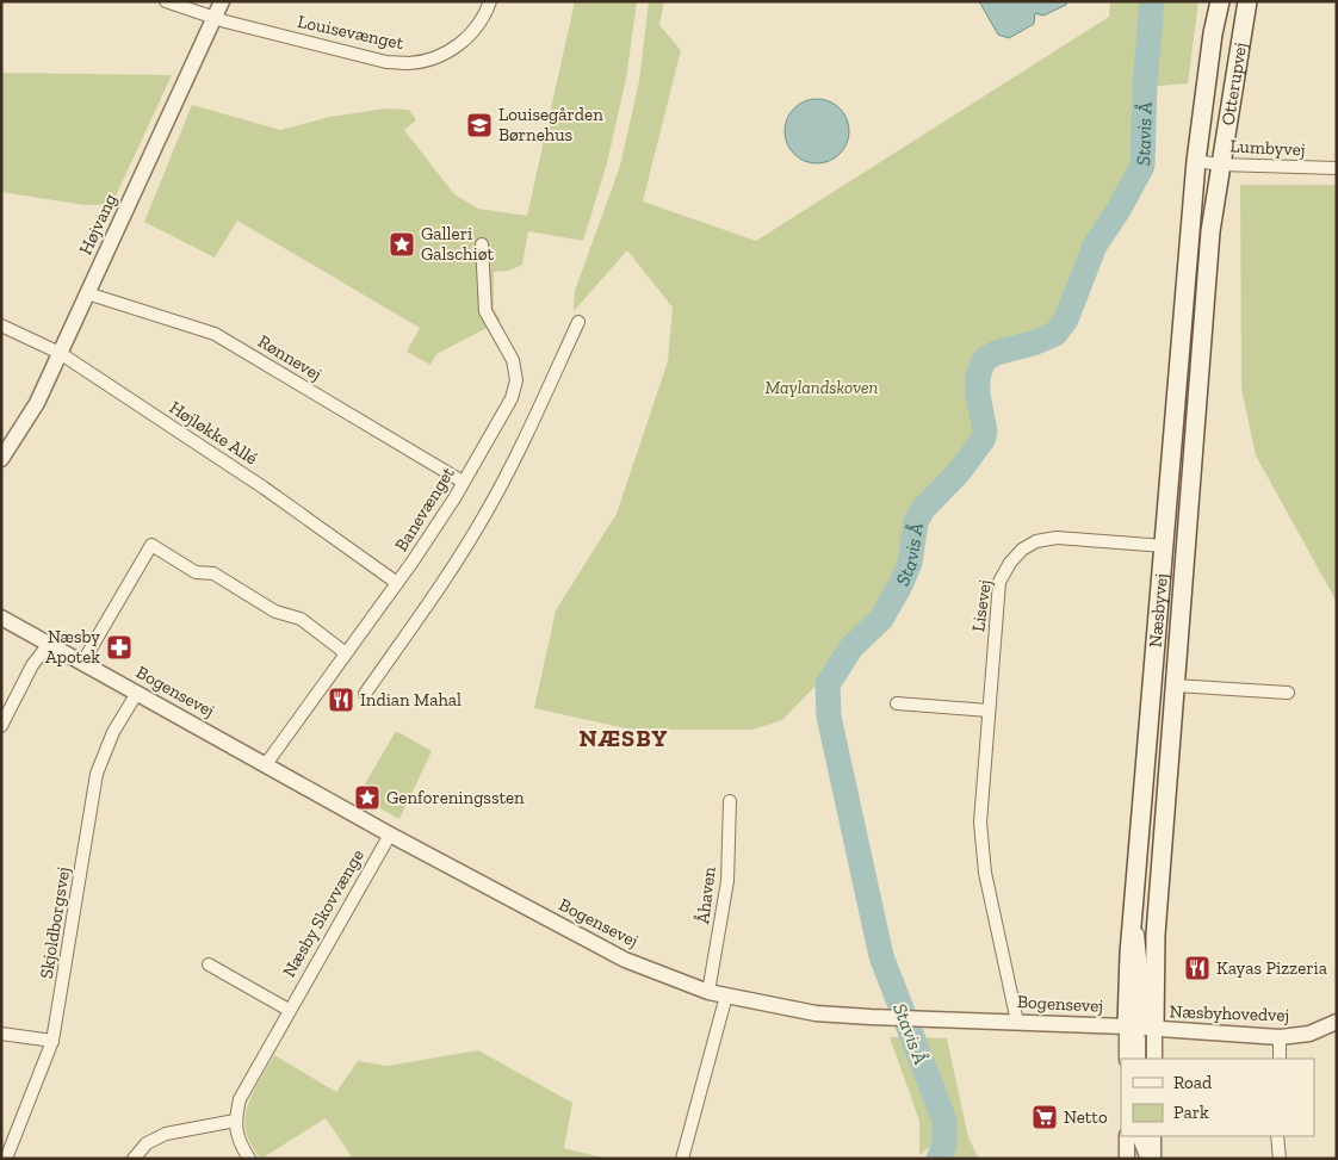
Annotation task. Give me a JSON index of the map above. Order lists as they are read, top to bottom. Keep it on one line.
{"streets":{"main road":["Otterupvej","Næsbyvej"],"street":["Louisevænget","Lumbyvej","Højvang","Rønnevej","Højløkke Allé","Banevænget","Lisevej","Bogensevej","Åhaven","Næsby Skovvænge","Skjoldborgsvej","Næsbyhovedvej"]},"crossings":[["Louisevænget","Højvang"],["Otterupvej","Lumbyvej"],["Otterupvej","Næsbyvej"],["Lumbyvej","Næsbyvej"],["Højvang","Rønnevej"],["Højvang","Højløkke Allé"],["Rønnevej","Banevænget"],["Højløkke Allé","Banevænget"],["Banevænget","Bogensevej"],["Lisevej","Næsbyvej"],["Lisevej","Bogensevej"],["Næsbyvej","Bogensevej"],["Næsbyvej","Næsbyhovedvej"],["Bogensevej","Åhaven"],["Bogensevej","Næsby Skovvænge"],["Bogensevej","Skjoldborgsvej"],["Bogensevej","Næsbyhovedvej"]],"districts":["NÆSBY"],"water":["Stavis Å"],"parks":["Maylandskoven"],"places":{"school or university":["Louisegården Børnehus"],"place":["Galleri Galschiøt","Genforeningssten"],"pharmacy":["Næsby Apotek"],"restaurant":["Indian Mahal","Kayas Pizzeria"],"supermarket":["Netto"]},"legend":["Road","Park"]}
